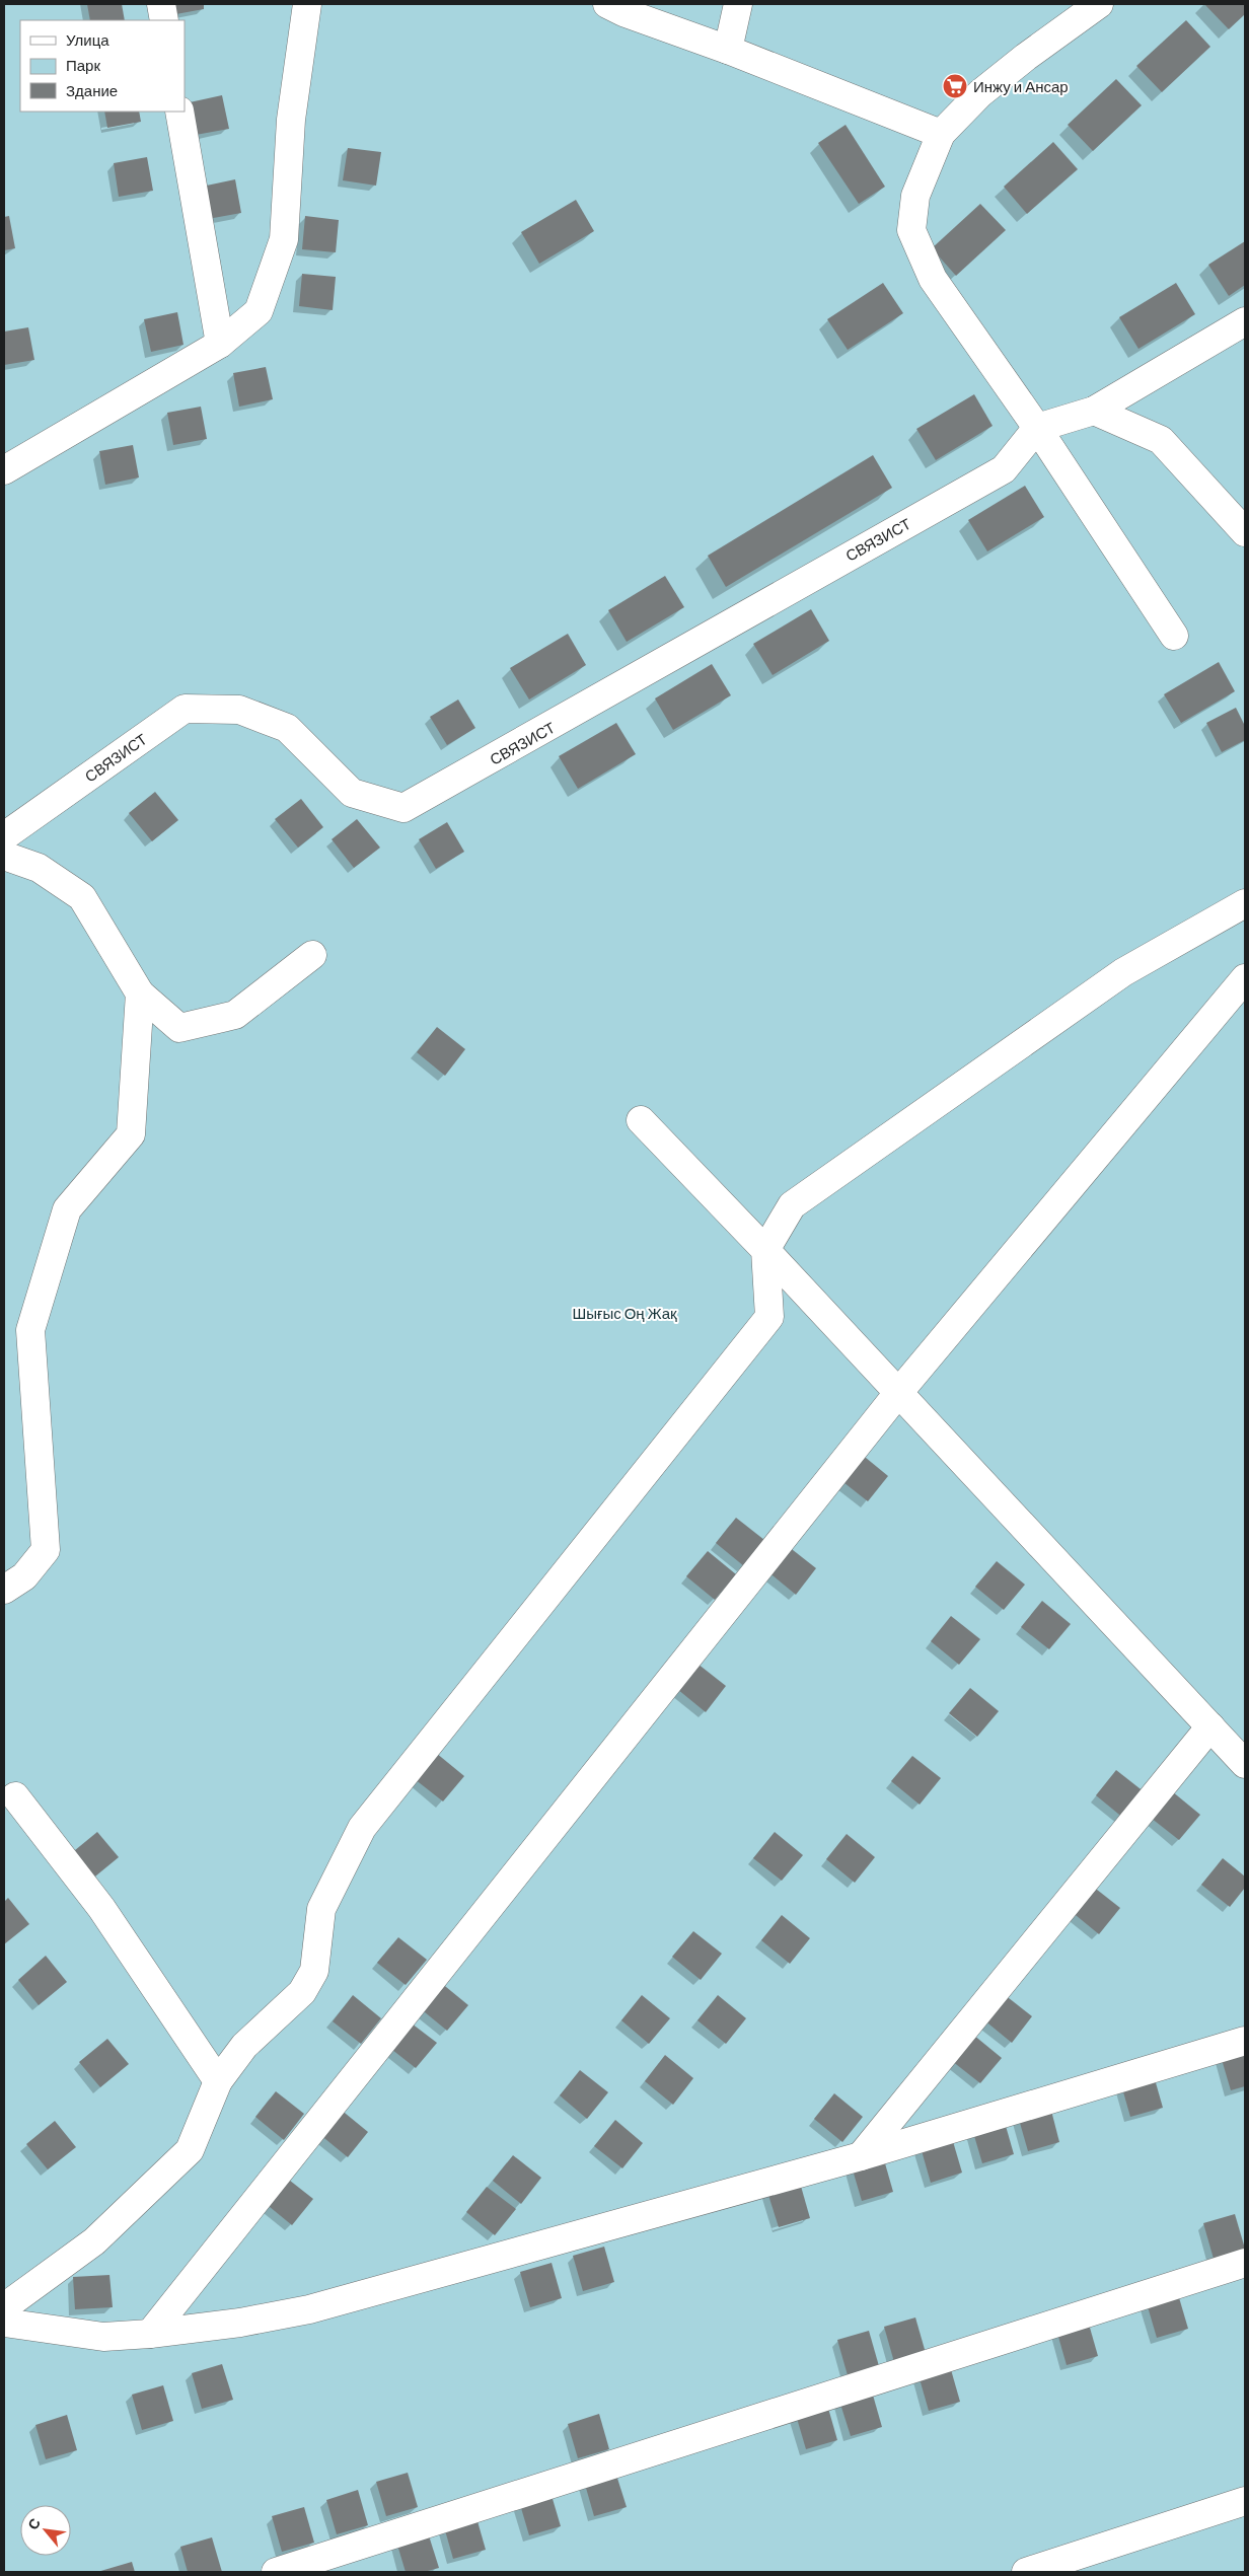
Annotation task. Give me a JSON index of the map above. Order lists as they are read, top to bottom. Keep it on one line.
{"streets":{"street":["СВЯЗИСТ"]},"parks":["Шығыс Оң Жақ"],"places":{"supermarket":["Инжу и Ансар"]},"legend":["Улица","Парк","Здание"],"north":"top left"}
